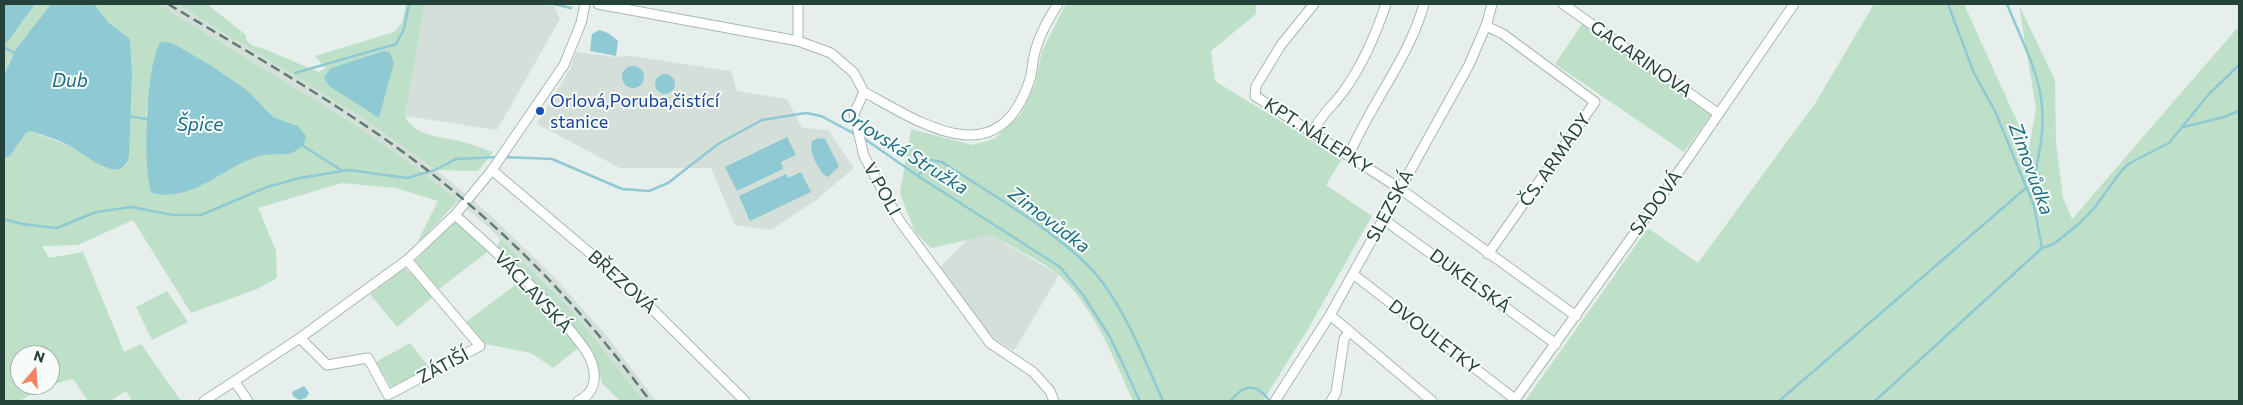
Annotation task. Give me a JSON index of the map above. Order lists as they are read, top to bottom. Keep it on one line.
{"streets":{"street":["GAGARINOVA","KPT. NÁLEPKY","ČS. ARMÁDY","V POLI","SADOVÁ","SLEZSKÁ","DUKELSKÁ","BŘEZOVÁ","VÁCLAVSKÁ","DVOULETKY","ZÁTIŠÍ"]},"crossings":[["GAGARINOVA","SADOVÁ"],["KPT. NÁLEPKY","SLEZSKÁ"],["ČS. ARMÁDY","SLEZSKÁ"],["SADOVÁ","DUKELSKÁ"],["SADOVÁ","DVOULETKY"],["SLEZSKÁ","DUKELSKÁ"],["SLEZSKÁ","DVOULETKY"]],"water":["Dub","Špice","Orlovská Stružka","Zimovůdka"],"places":["Orlová,Poruba,čistící stanice"],"north":"top"}
